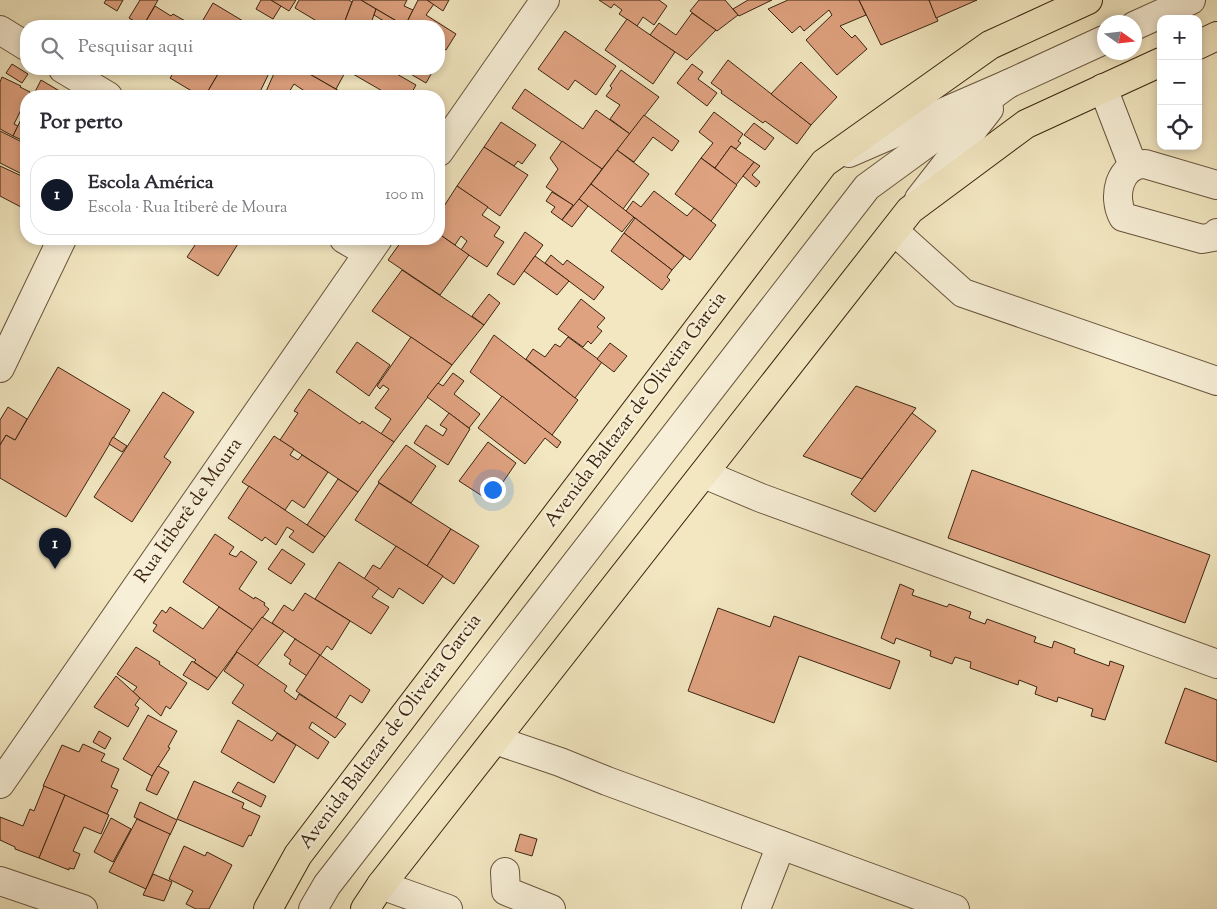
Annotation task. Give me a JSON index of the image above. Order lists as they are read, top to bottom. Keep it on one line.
{"streets":{"main road":["Avenida Baltazar de Oliveira Garcia"],"street":["Rua Itiberê de Moura"]},"north":"right","page":{"map_buttons":["+","−"],"search":"Pesquisar aqui","heading":"Por perto","list":[{"mark":"1","name":"Escola América","note":"Escola · Rua Itiberê de Moura","value":"100 m"}],"pins":"1"}}
